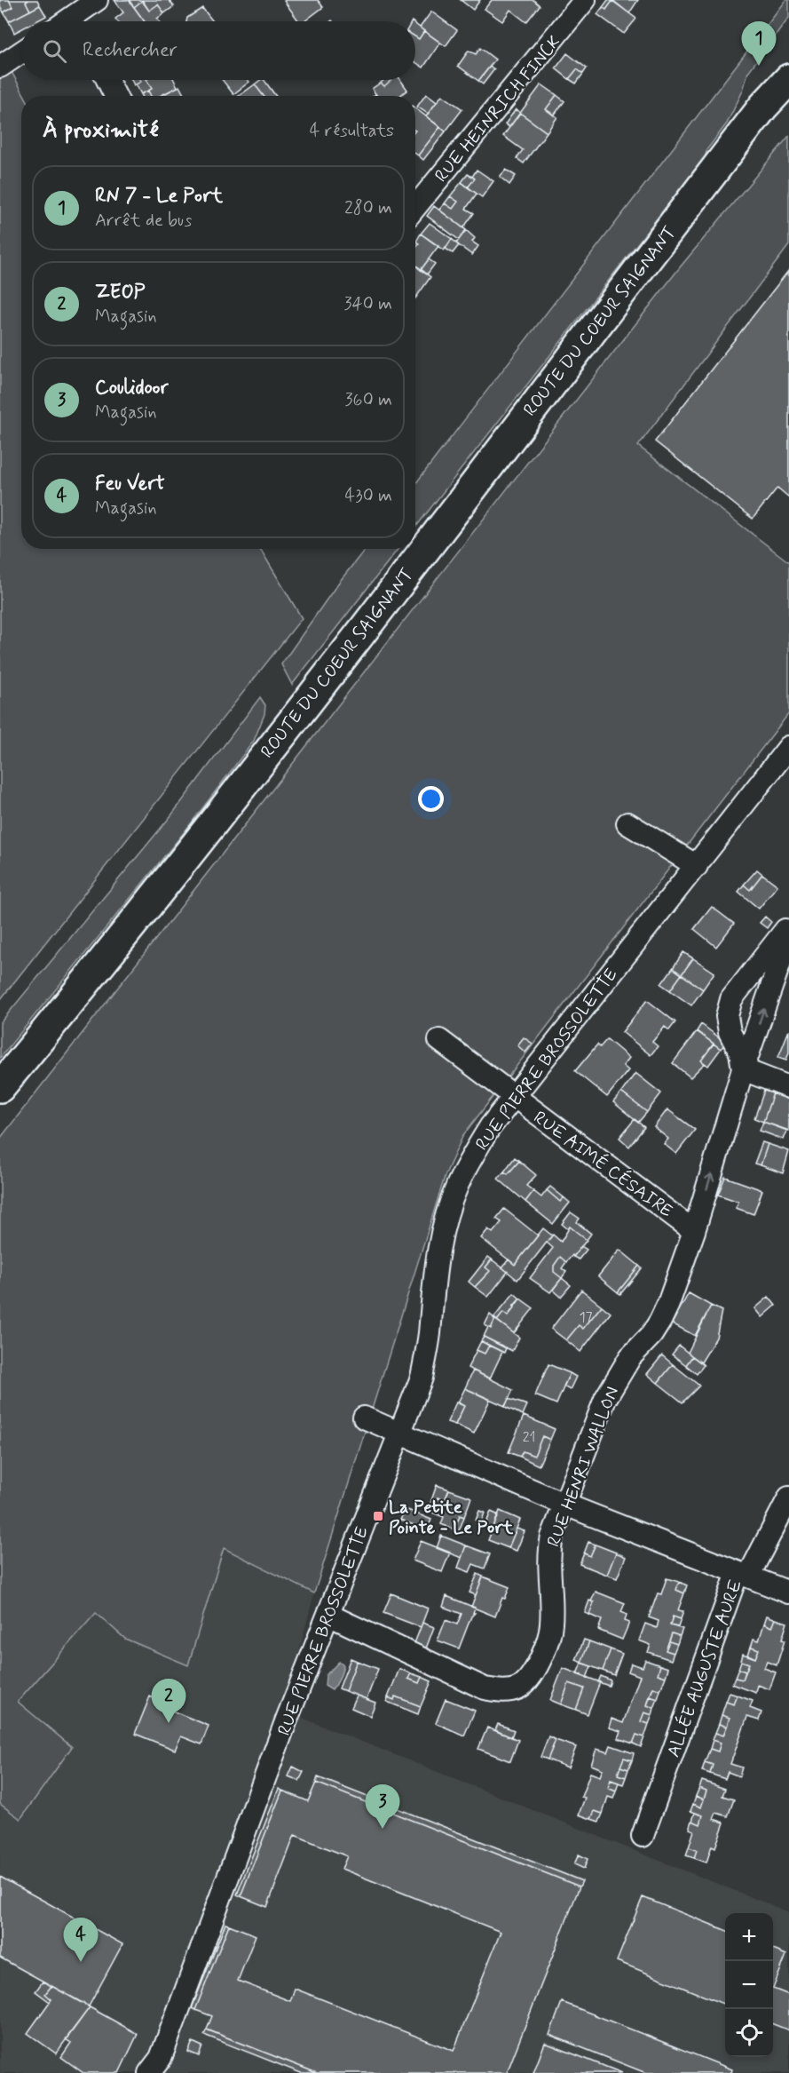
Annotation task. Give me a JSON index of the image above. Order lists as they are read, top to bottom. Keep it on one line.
{"streets":{"main road":["ROUTE DU COEUR SAIGNANT"],"street":["RUE HEINRICH FINCK","RUE PIERRE BROSSOLETTE","RUE AIMÉ CÉSAIRE","RUE HENRI WALLON","ALLÉE AUGUSTE AURE"]},"crossings":[["RUE PIERRE BROSSOLETTE","RUE AIMÉ CÉSAIRE"],["RUE PIERRE BROSSOLETTE","RUE HENRI WALLON"],["RUE PIERRE BROSSOLETTE","ALLÉE AUGUSTE AURE"],["RUE AIMÉ CÉSAIRE","RUE HENRI WALLON"],["RUE HENRI WALLON","ALLÉE AUGUSTE AURE"]],"places":{"transit":["La Petite Pointe - Le Port"]},"house_numbers":["17","21"],"page":{"pins":["1","2","3","4"],"search":"Rechercher","heading":["À proximité","4 résultats"],"list":[{"mark":"1","name":"RN 7 - Le Port","note":"Arrêt de bus","value":"280 m"},{"mark":"2","name":"ZEOP","note":"Magasin","value":"340 m"},{"mark":"3","name":"Coulidoor","note":"Magasin","value":"360 m"},{"mark":"4","name":"Feu Vert","note":"Magasin","value":"430 m"}],"map_buttons":["+","−"]}}
